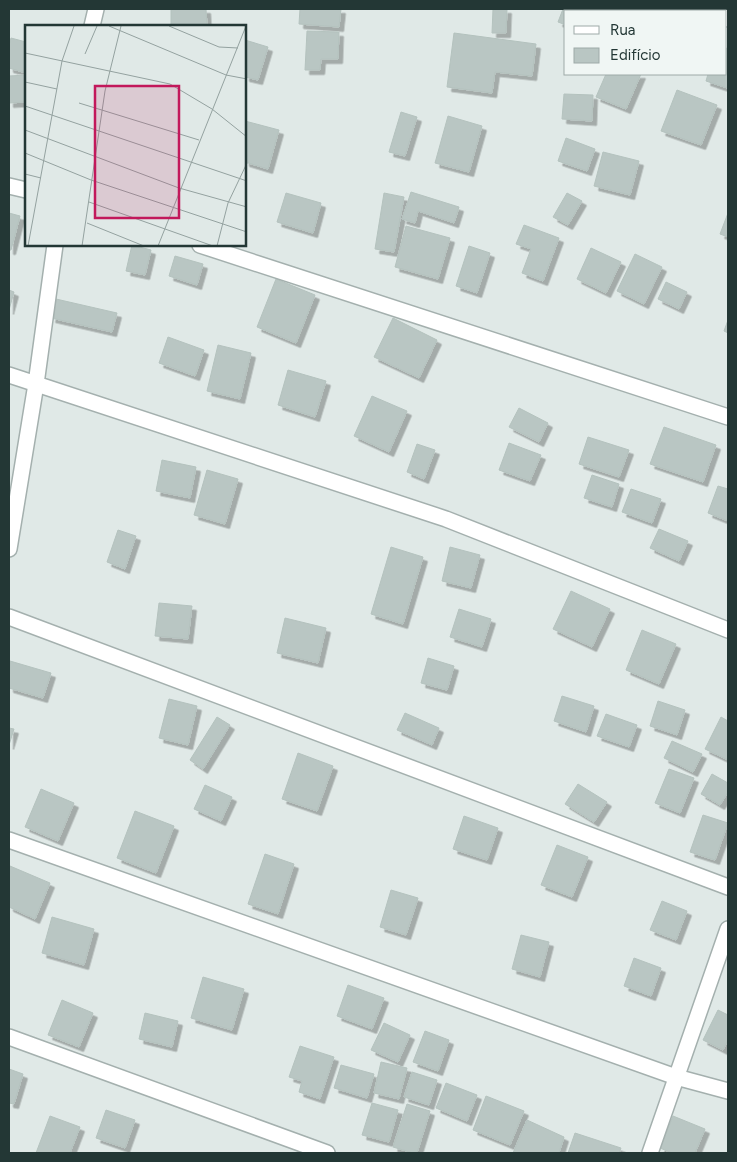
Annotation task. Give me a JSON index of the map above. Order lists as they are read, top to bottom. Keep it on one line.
{"legend":["Rua","Edifício"]}
